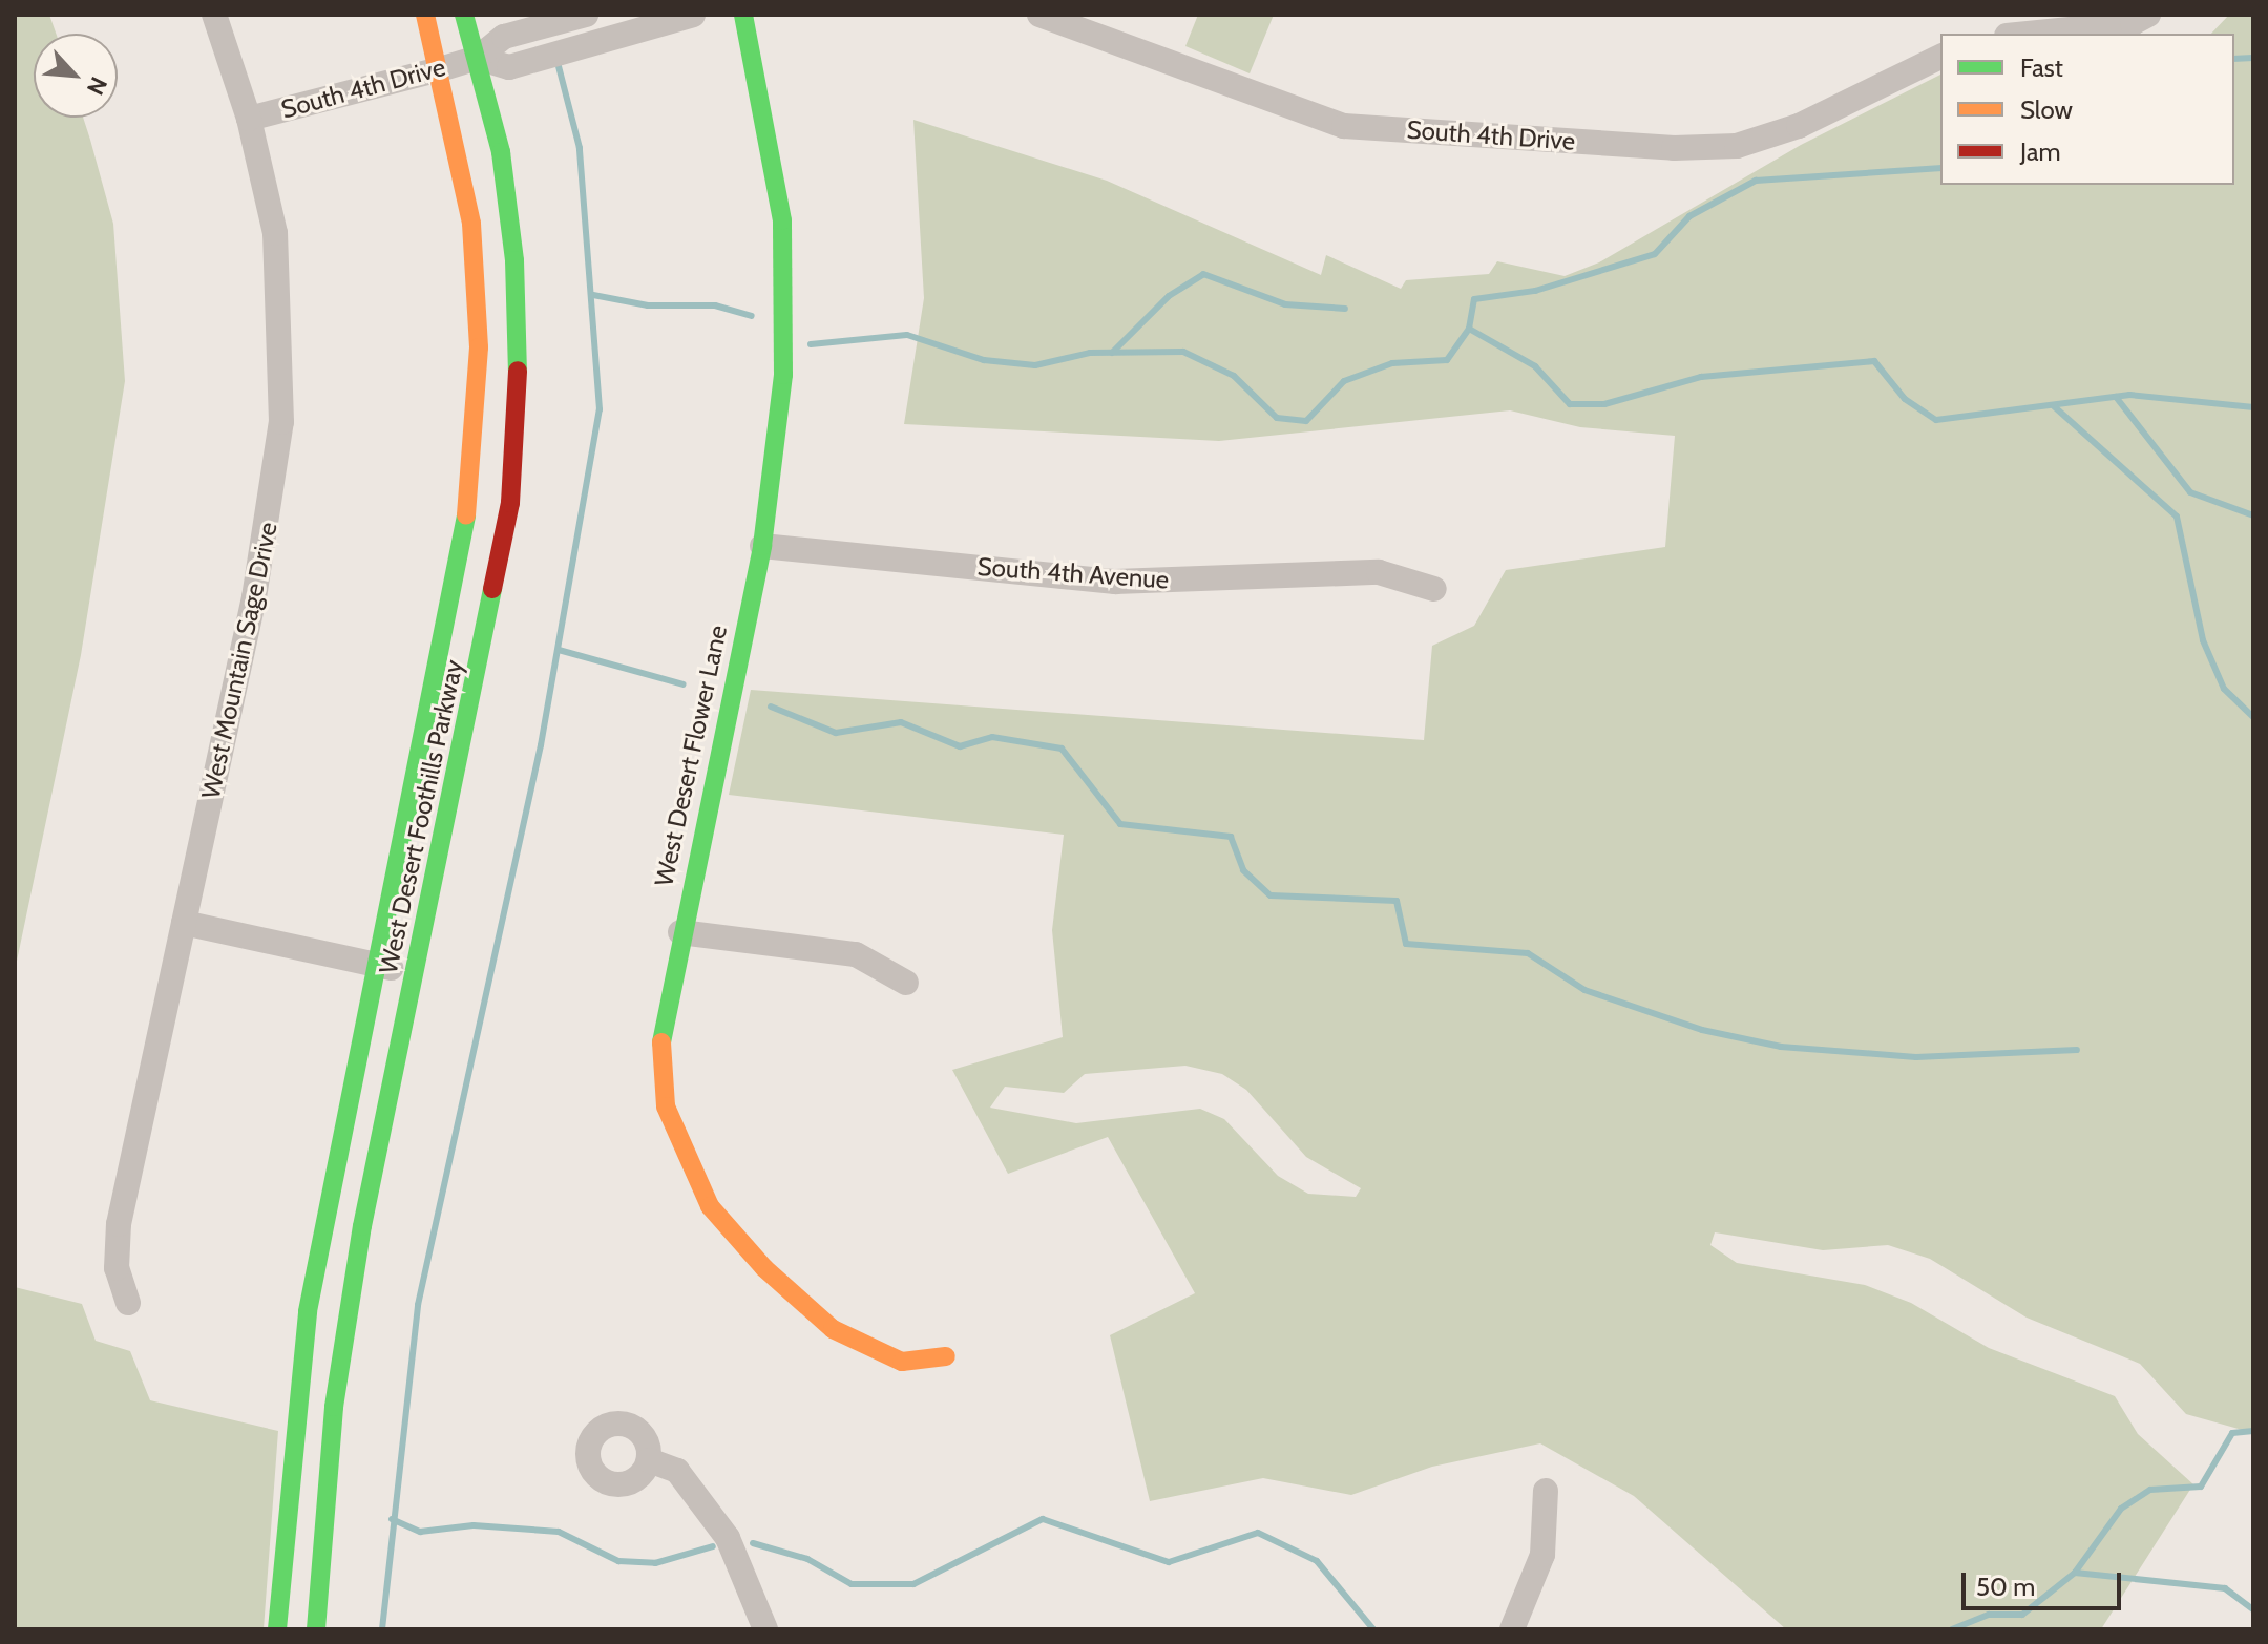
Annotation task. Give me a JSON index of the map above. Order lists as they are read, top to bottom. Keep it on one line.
{"streets":{"street":["South 4th Drive","South 4th Avenue","West Mountain Sage Drive","West Desert Flower Lane","West Desert Foothills Parkway"]},"crossings":[["South 4th Drive","West Mountain Sage Drive"],["South 4th Drive","West Desert Foothills Parkway"],["South 4th Avenue","West Desert Flower Lane"]],"legend":["Fast","Slow","Jam"],"scale_bar":"50 m","north":"bottom right"}
